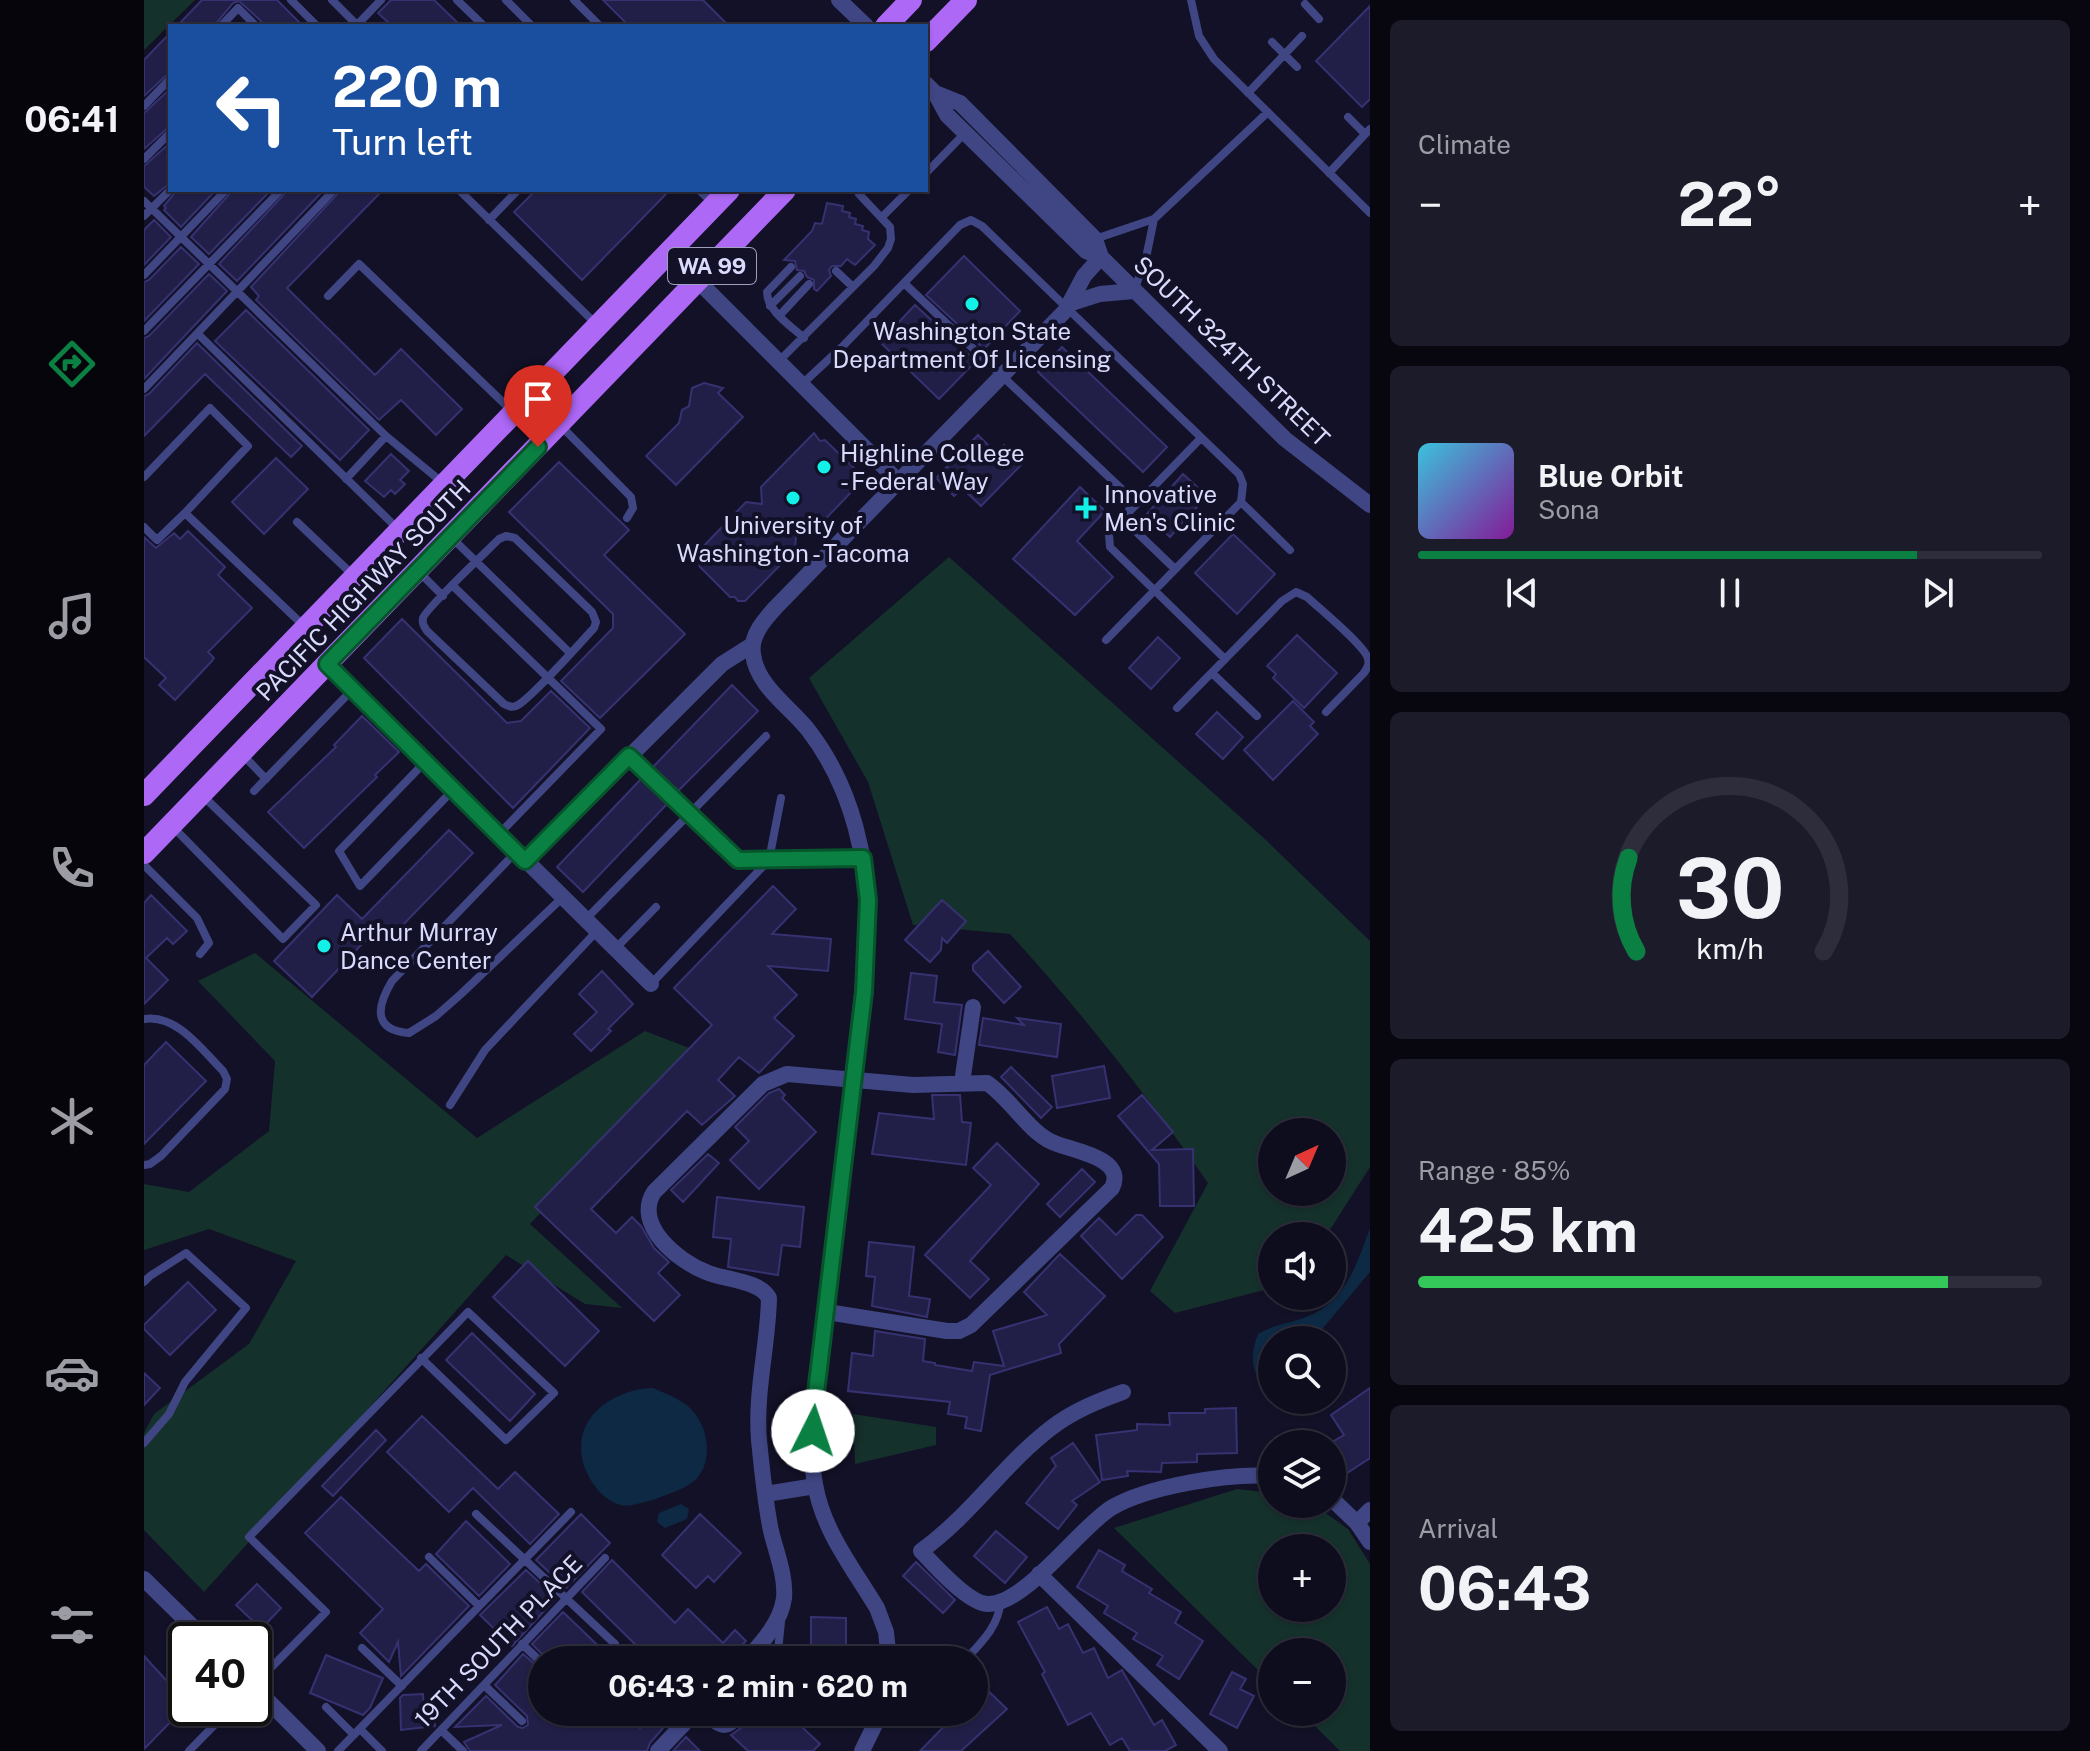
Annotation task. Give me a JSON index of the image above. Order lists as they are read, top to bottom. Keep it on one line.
{"streets":{"main road":["WA 99","PACIFIC HIGHWAY SOUTH"],"street":["SOUTH 324TH STREET"],"lane":["19TH SOUTH PLACE"]},"places":{"other":["Washington State Department Of Licensing","Highline College - Federal Way","University of Washington - Tacoma","Arthur Murray Dance Center"],"health":["Innovative Men's Clinic"]},"north":"top right","page":{"tabs":"06:41","tile":["Climate",["Range · 85%","425 km"],["Arrival","06:43"]],"turn":["220 m","Turn left"],"heat":["−","22°","+"],"song":["Blue Orbit","Sona"],"map_buttons":["+","−"],"limit":"40","trip":"06:43 · 2 min · 620 m","gauge":["30","km/h"]}}
